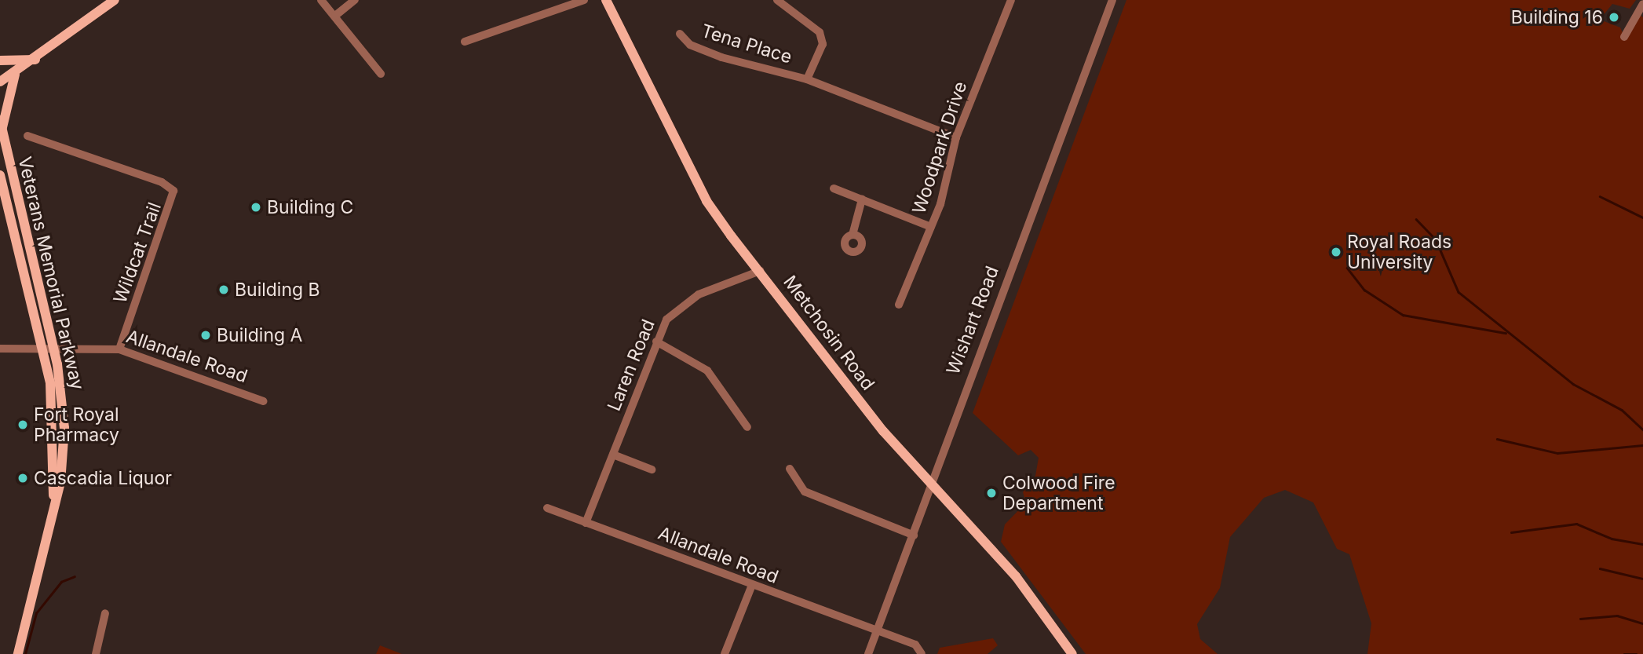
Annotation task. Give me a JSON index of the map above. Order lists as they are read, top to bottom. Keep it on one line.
{"streets":{"main road":["Veterans Memorial Parkway","Metchosin Road"],"street":["Tena Place","Woodpark Drive","Wildcat Trail","Wishart Road","Allandale Road","Laren Road"]},"crossings":[["Tena Place","Woodpark Drive"],["Wildcat Trail","Allandale Road"],["Veterans Memorial Parkway","Allandale Road"],["Wishart Road","Metchosin Road"],["Wishart Road","Allandale Road"],["Metchosin Road","Laren Road"],["Allandale Road","Laren Road"]],"places":["Building 16","Building C","Royal Roads University","Building B","Building A","Fort Royal Pharmacy","Cascadia Liquor","Colwood Fire Department"]}
